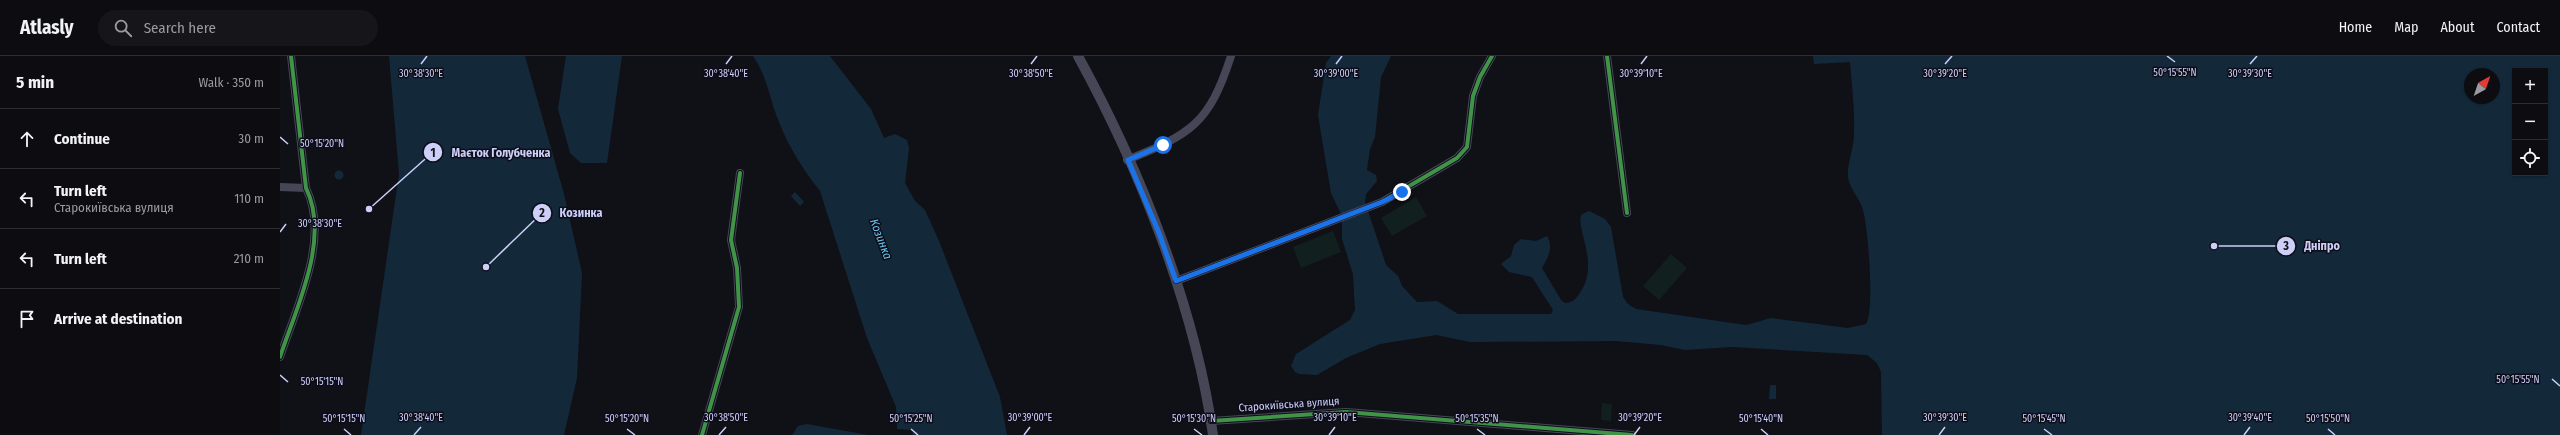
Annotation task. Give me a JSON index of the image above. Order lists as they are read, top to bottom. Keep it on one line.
{"streets":{"street":["Старокиївська вулиця"]},"water":["Козинка"],"places":["Маєток Голубченка","Дніпро","Козинка"],"north":"top right","page":{"header":"Atlasly","search":"Search here","nav":["Home","Map","About","Contact"],"heading":["5 min","Walk · 350 m"],"map_buttons":["+","−"],"list":[["Continue","30 m"],["Turn left","Старокиївська вулиця","110 m"],["Turn left","210 m"],"Arrive at destination"]},"coordinates":["50°15'55\"N","30°39'30\"E","30°38'30\"E","30°38'40\"E","30°38'50\"E","30°39'00\"E","30°39'10\"E","30°39'20\"E","50°15'20\"N","50°15'15\"N","30°39'40\"E","50°15'25\"N","50°15'30\"N","50°15'35\"N","50°15'40\"N","50°15'45\"N","50°15'50\"N"]}
